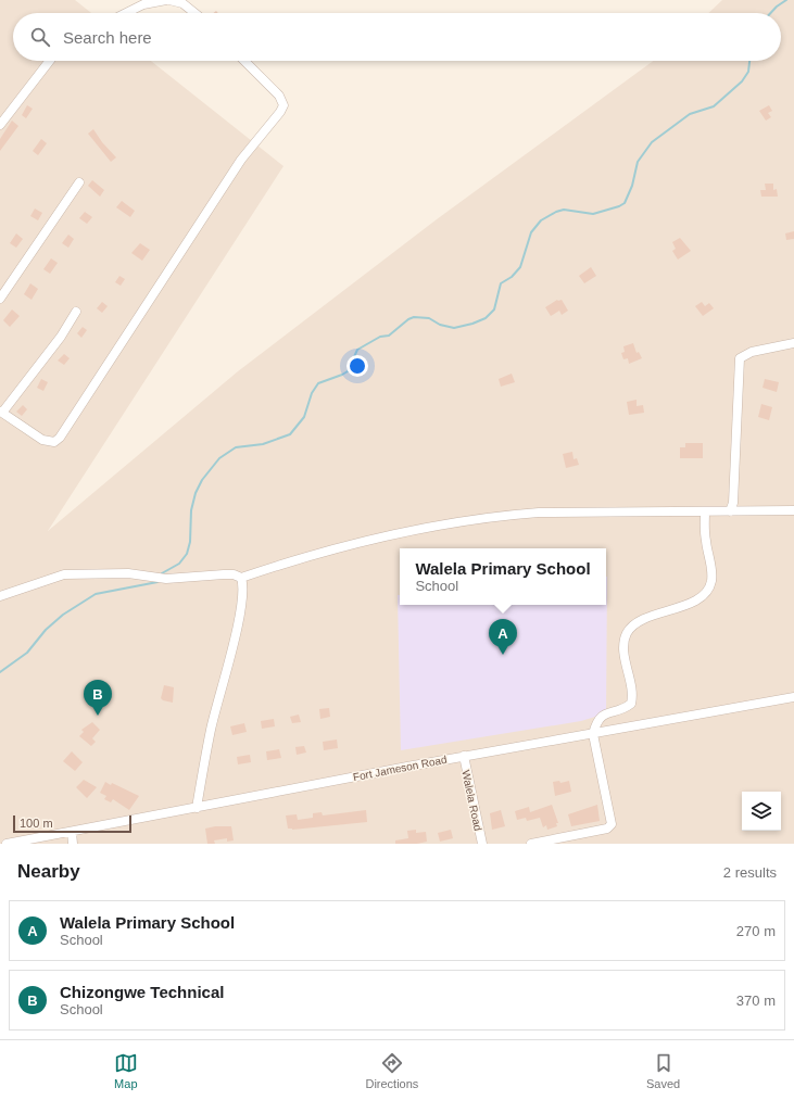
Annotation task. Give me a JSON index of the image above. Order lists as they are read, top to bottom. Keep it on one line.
{"streets":{"street":["Fort Jameson Road","Walela Road"]},"crossings":[["Fort Jameson Road","Walela Road"]],"scale_bar":"100 m","page":{"search":"Search here","popup":["Walela Primary School","School"],"pins":["A","B"],"scale":"100 m","heading":["Nearby","2 results"],"list":[{"mark":"A","name":"Walela Primary School","note":"School","value":"270 m"},{"mark":"B","name":"Chizongwe Technical","note":"School","value":"370 m"}],"nav":["Map","Directions","Saved"]}}
